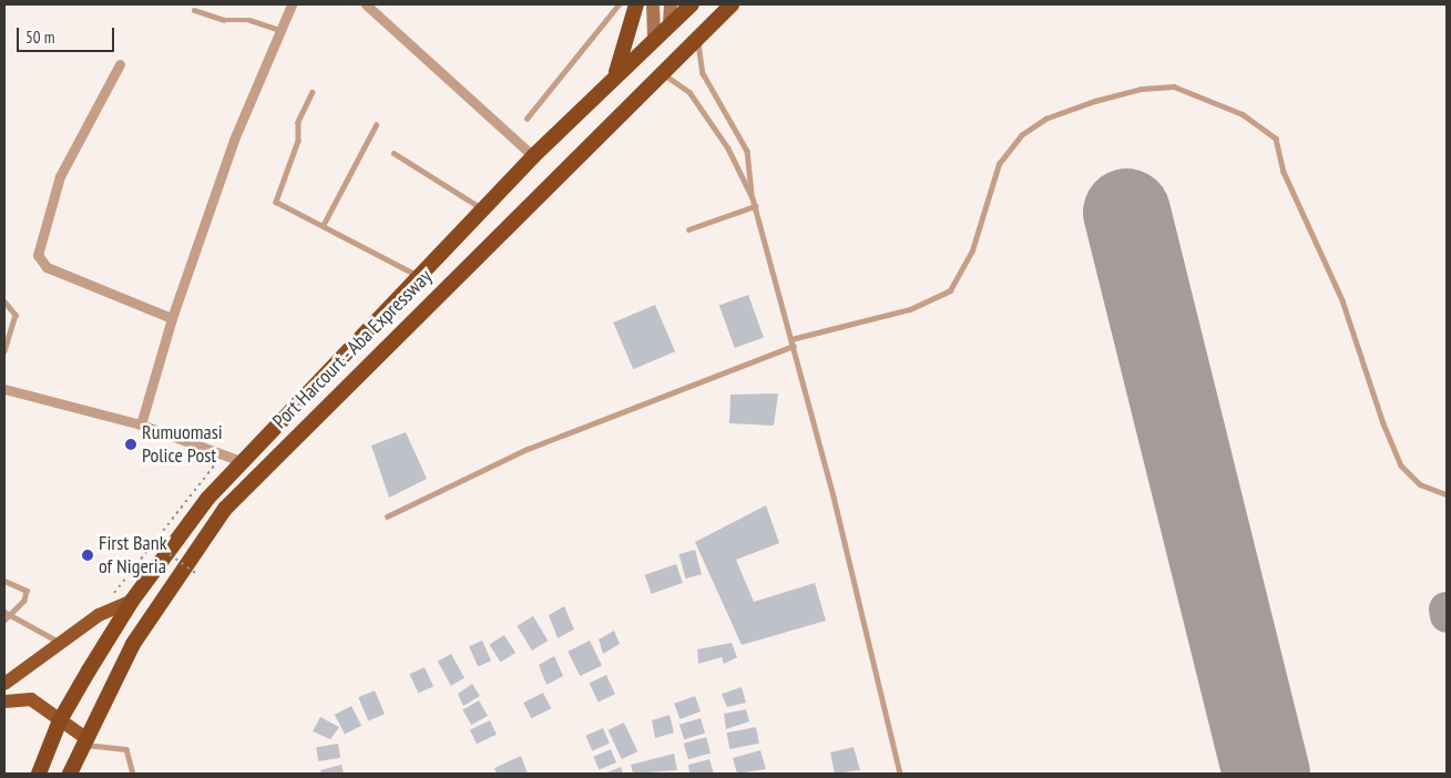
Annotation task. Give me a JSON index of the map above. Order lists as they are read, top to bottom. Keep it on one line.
{"streets":{"highway":["Port Harcourt - Aba Expressway"]},"places":["Rumuomasi Police Post","First Bank of Nigeria"],"scale_bar":"50 m"}
